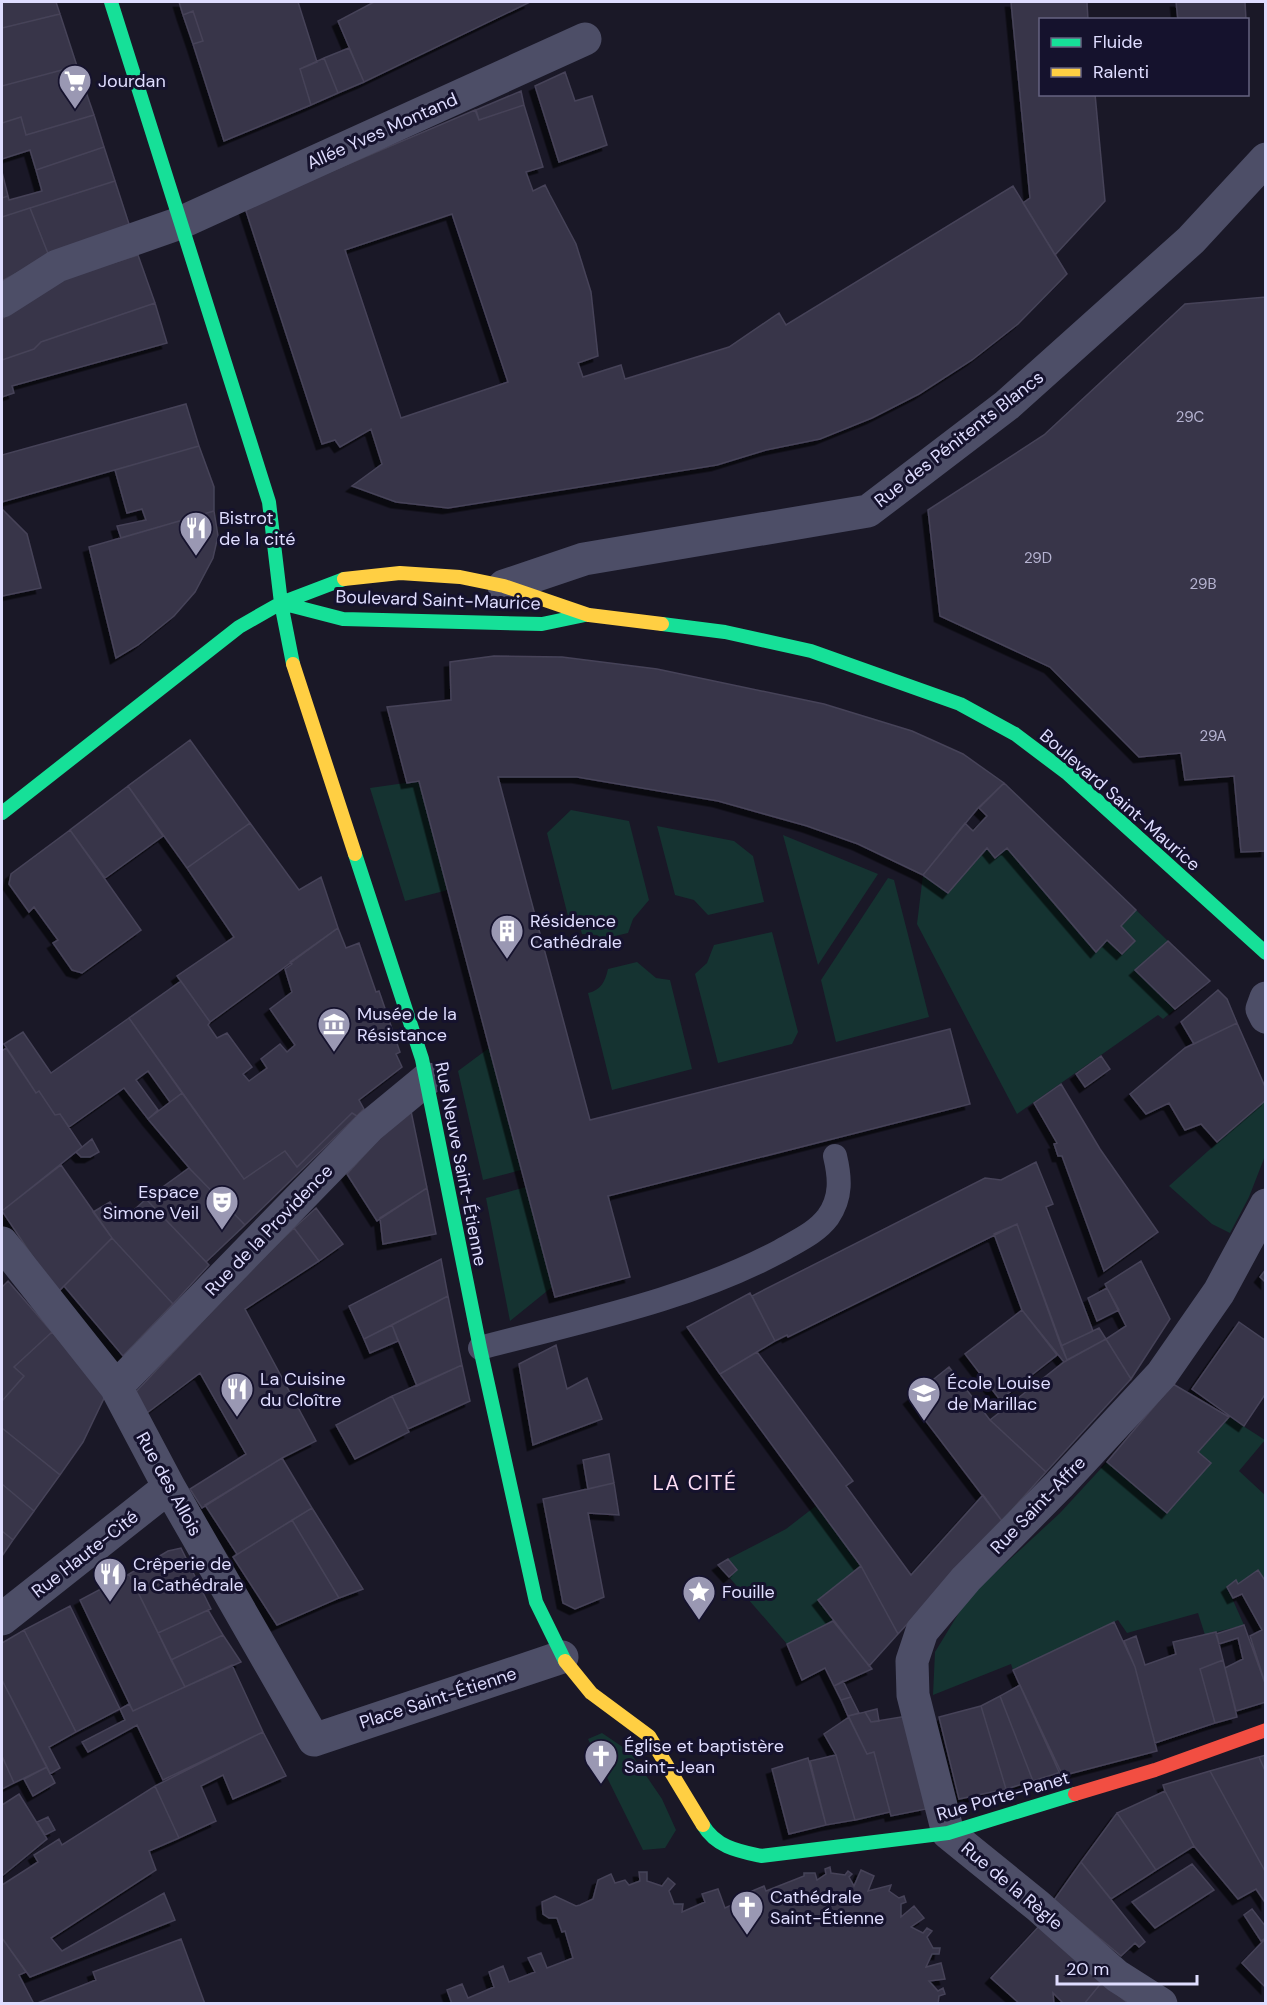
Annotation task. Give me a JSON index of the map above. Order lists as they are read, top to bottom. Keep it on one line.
{"streets":{"street":["Allée Yves Montand","Rue des Pénitents Blancs","Boulevard Saint-Maurice","Rue Neuve Saint-Étienne","Rue de la Providence","Rue des Allois","Rue Saint-Affre","Rue Haute-Cité","Place Saint-Étienne","Rue Porte-Panet","Rue de la Règle"]},"crossings":[["Allée Yves Montand","Rue Neuve Saint-Étienne"],["Rue des Pénitents Blancs","Boulevard Saint-Maurice"],["Boulevard Saint-Maurice","Rue Neuve Saint-Étienne"],["Rue Neuve Saint-Étienne","Rue de la Providence"],["Rue Neuve Saint-Étienne","Place Saint-Étienne"],["Rue Neuve Saint-Étienne","Rue Porte-Panet"],["Rue de la Providence","Rue des Allois"],["Rue des Allois","Rue Haute-Cité"],["Rue des Allois","Place Saint-Étienne"],["Rue Saint-Affre","Rue Porte-Panet"],["Rue Saint-Affre","Rue de la Règle"],["Place Saint-Étienne","Rue Porte-Panet"],["Rue Porte-Panet","Rue de la Règle"]],"districts":["LA CITÉ"],"places":{"supermarket":["Jourdan"],"restaurant":["Bistrot de la cité","La Cuisine du Cloître","Crêperie de la Cathédrale"],"building":["Résidence Cathédrale"],"museum":["Musée de la Résistance"],"theatre":["Espace Simone Veil"],"school or university":["École Louise de Marillac"],"place":["Fouille"],"church":["Église et baptistère Saint-Jean","Cathédrale Saint-Étienne"]},"house_numbers":["29C","29D","29B","29A"],"legend":["Fluide","Ralenti"],"scale_bar":"20 m"}
